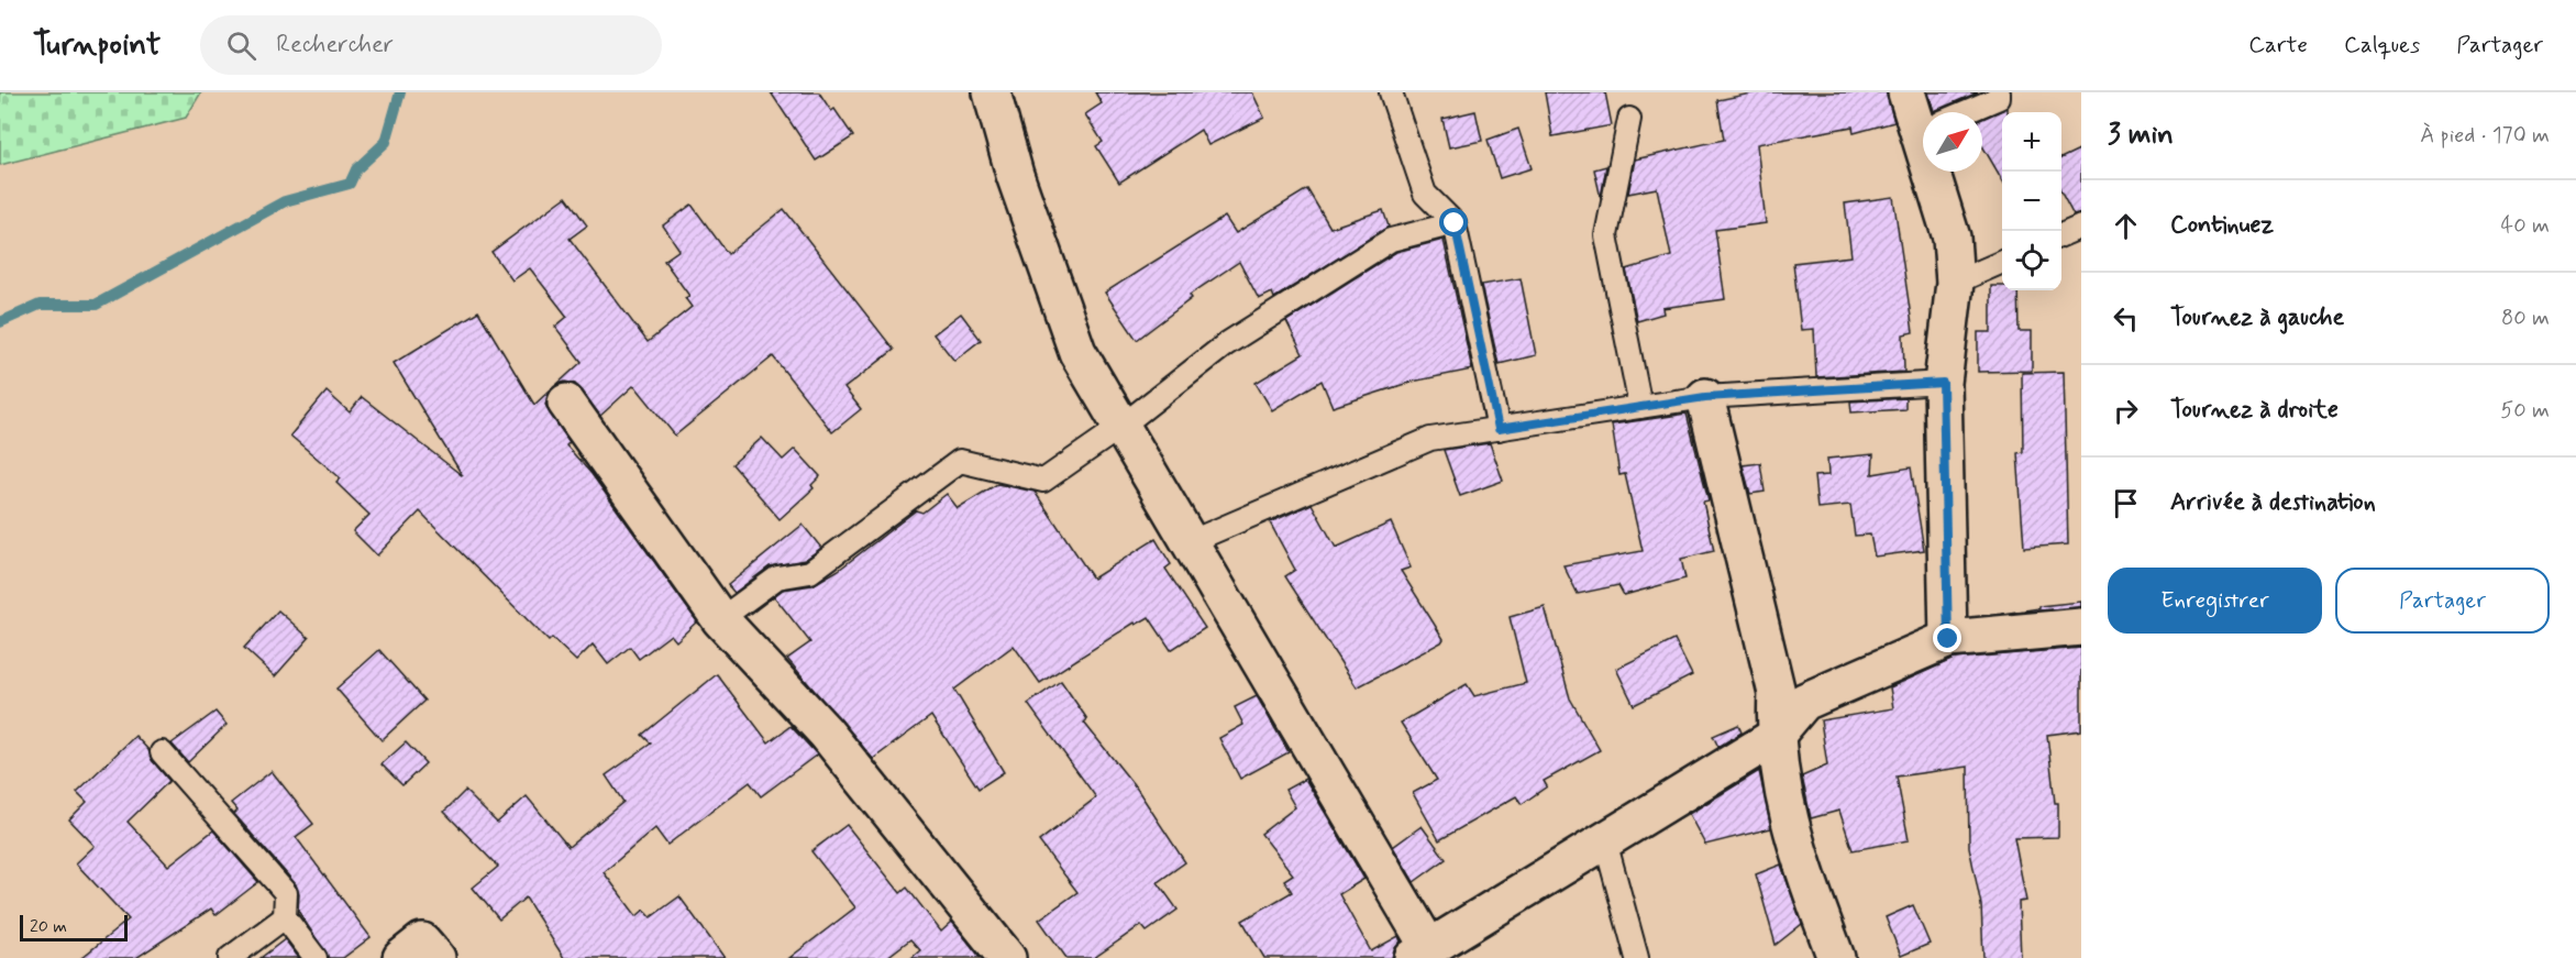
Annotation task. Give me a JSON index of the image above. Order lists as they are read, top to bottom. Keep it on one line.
{"scale_bar":"20 m","north":"top right","page":{"header":"Turnpoint","search":"Rechercher","nav":["Carte","Calques","Partager"],"heading":["3 min","À pied · 170 m"],"map_buttons":["+","−"],"list":[["Continuez","40 m"],["Tournez à gauche","80 m"],["Tournez à droite","50 m"],"Arrivée à destination"],"buttons":["Enregistrer","Partager"],"scale":"20 m"}}
